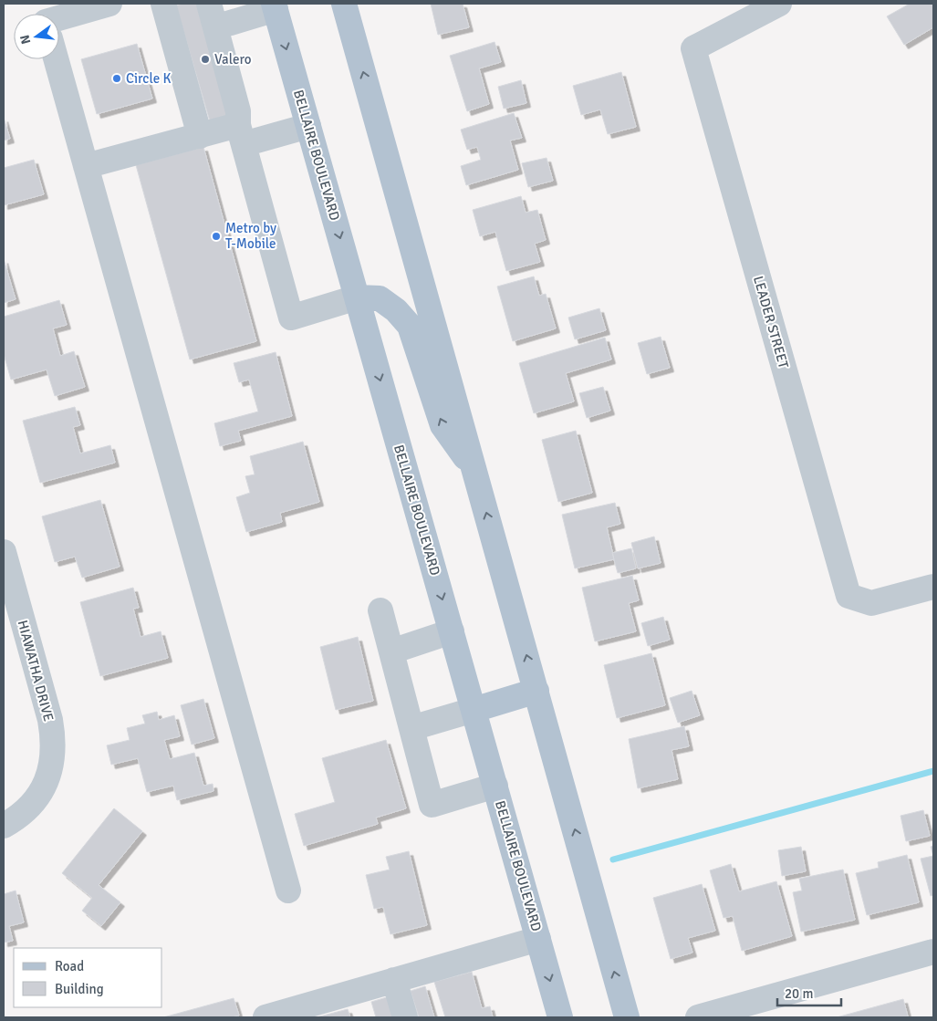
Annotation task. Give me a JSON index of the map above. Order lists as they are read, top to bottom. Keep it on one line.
{"streets":{"main road":["BELLAIRE BOULEVARD"],"street":["LEADER STREET","HIAWATHA DRIVE"]},"places":["Valero","Circle K","Metro by T-Mobile"],"legend":["Road","Building"],"scale_bar":"20 m","north":"left"}
